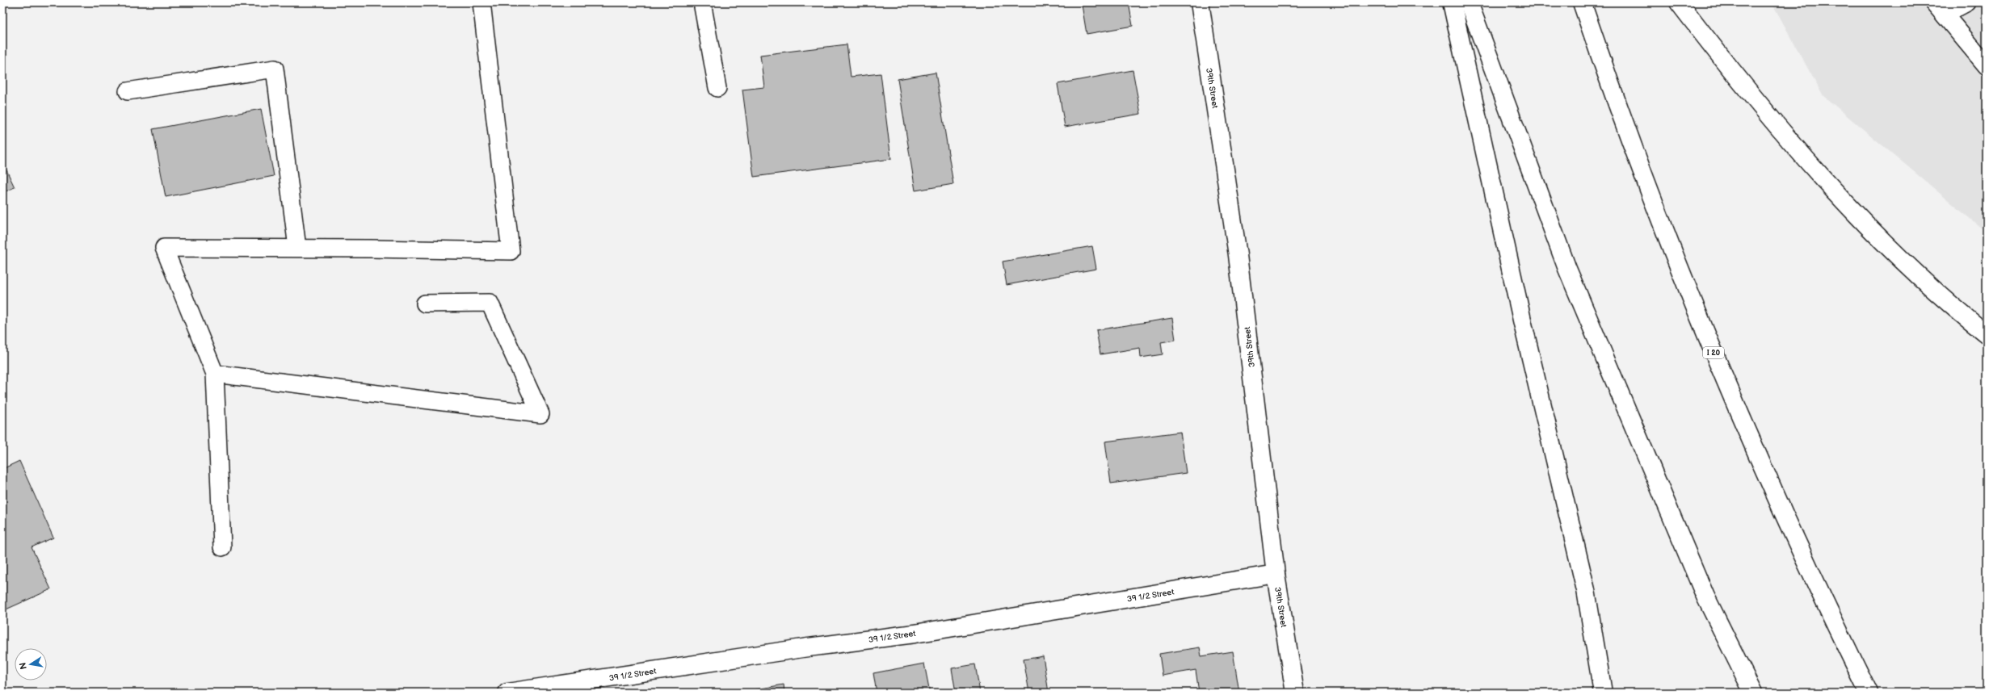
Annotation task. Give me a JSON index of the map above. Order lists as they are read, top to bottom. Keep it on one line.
{"streets":{"main road":["39th Street","I 20","39 1/2 Street"]},"crossings":[["39th Street","39 1/2 Street"]],"north":"left"}
